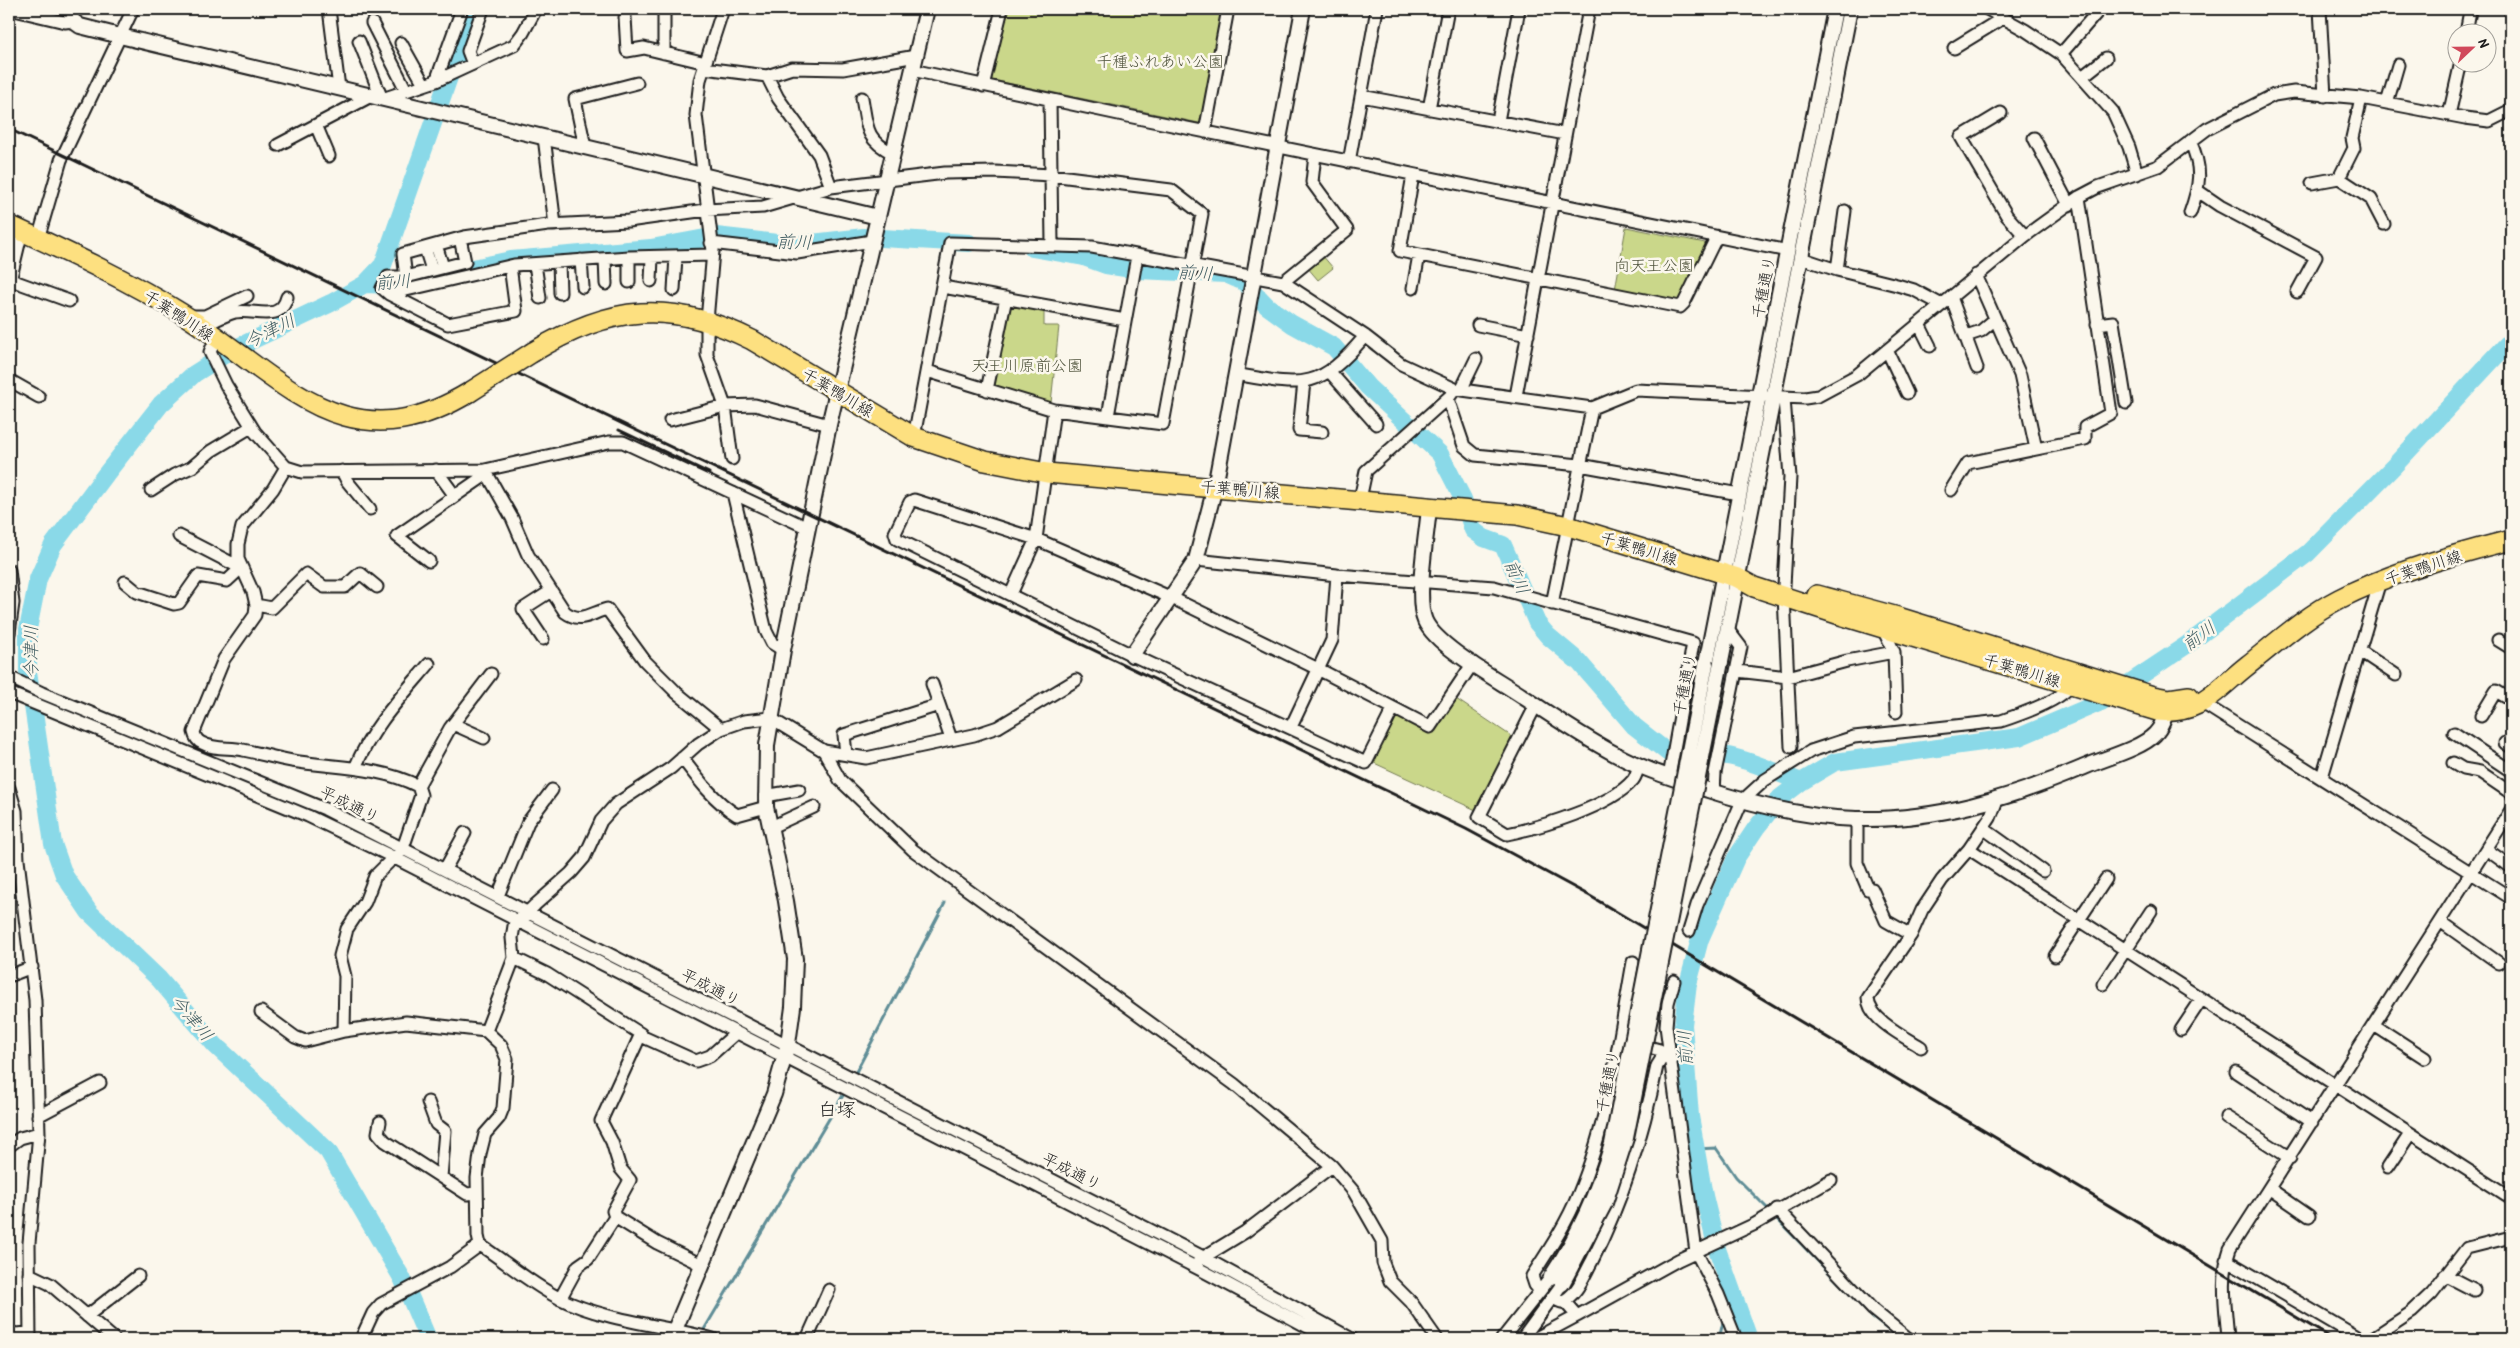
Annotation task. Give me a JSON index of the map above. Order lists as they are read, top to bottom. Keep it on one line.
{"streets":{"main road":["千葉鴨川線"],"street":["千種通り","平成通り"]},"crossings":[["千種通り","千葉鴨川線"]],"districts":["白塚"],"water":["前川","今津川"],"parks":["千種ふれあい公園","向天王公園","天王川原前公園"],"north":"right"}
